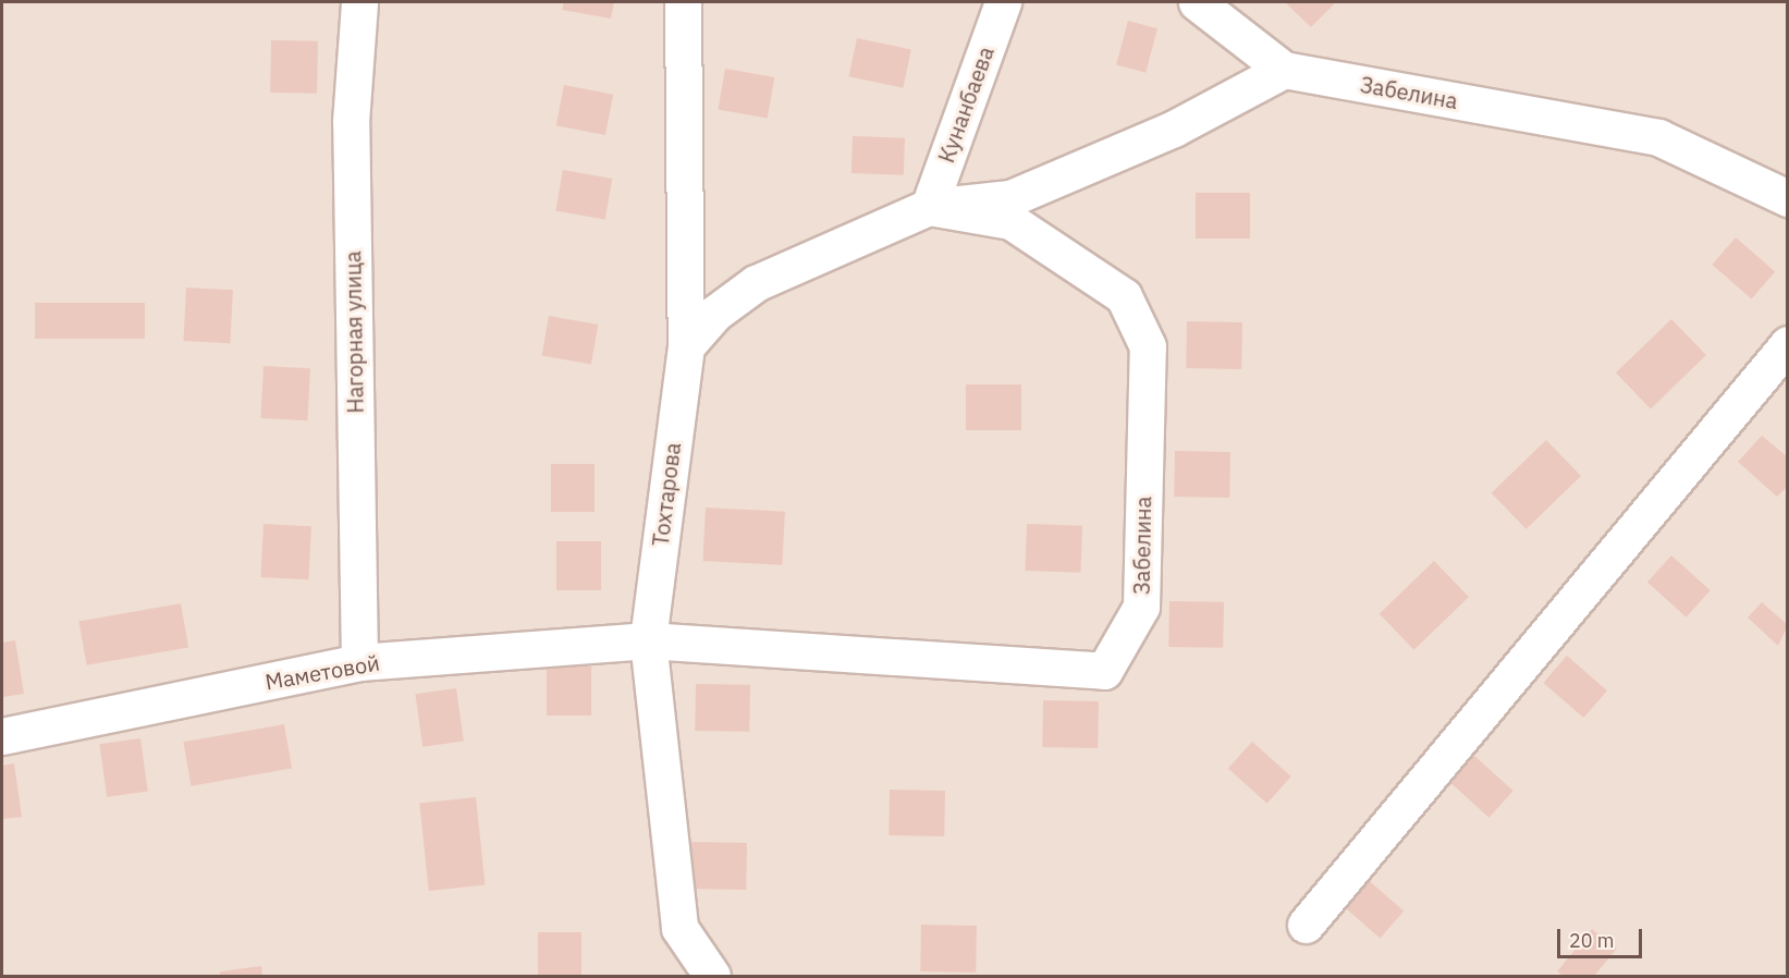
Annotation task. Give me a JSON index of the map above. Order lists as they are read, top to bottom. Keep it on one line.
{"streets":{"street":["Забелина","Кунанбаева","Нагорная улица","Тохтарова","Маметовой"]},"crossings":[["Забелина","Кунанбаева"],["Забелина","Тохтарова"],["Забелина","Маметовой"],["Нагорная улица","Маметовой"],["Тохтарова","Маметовой"]],"scale_bar":"20 m"}
